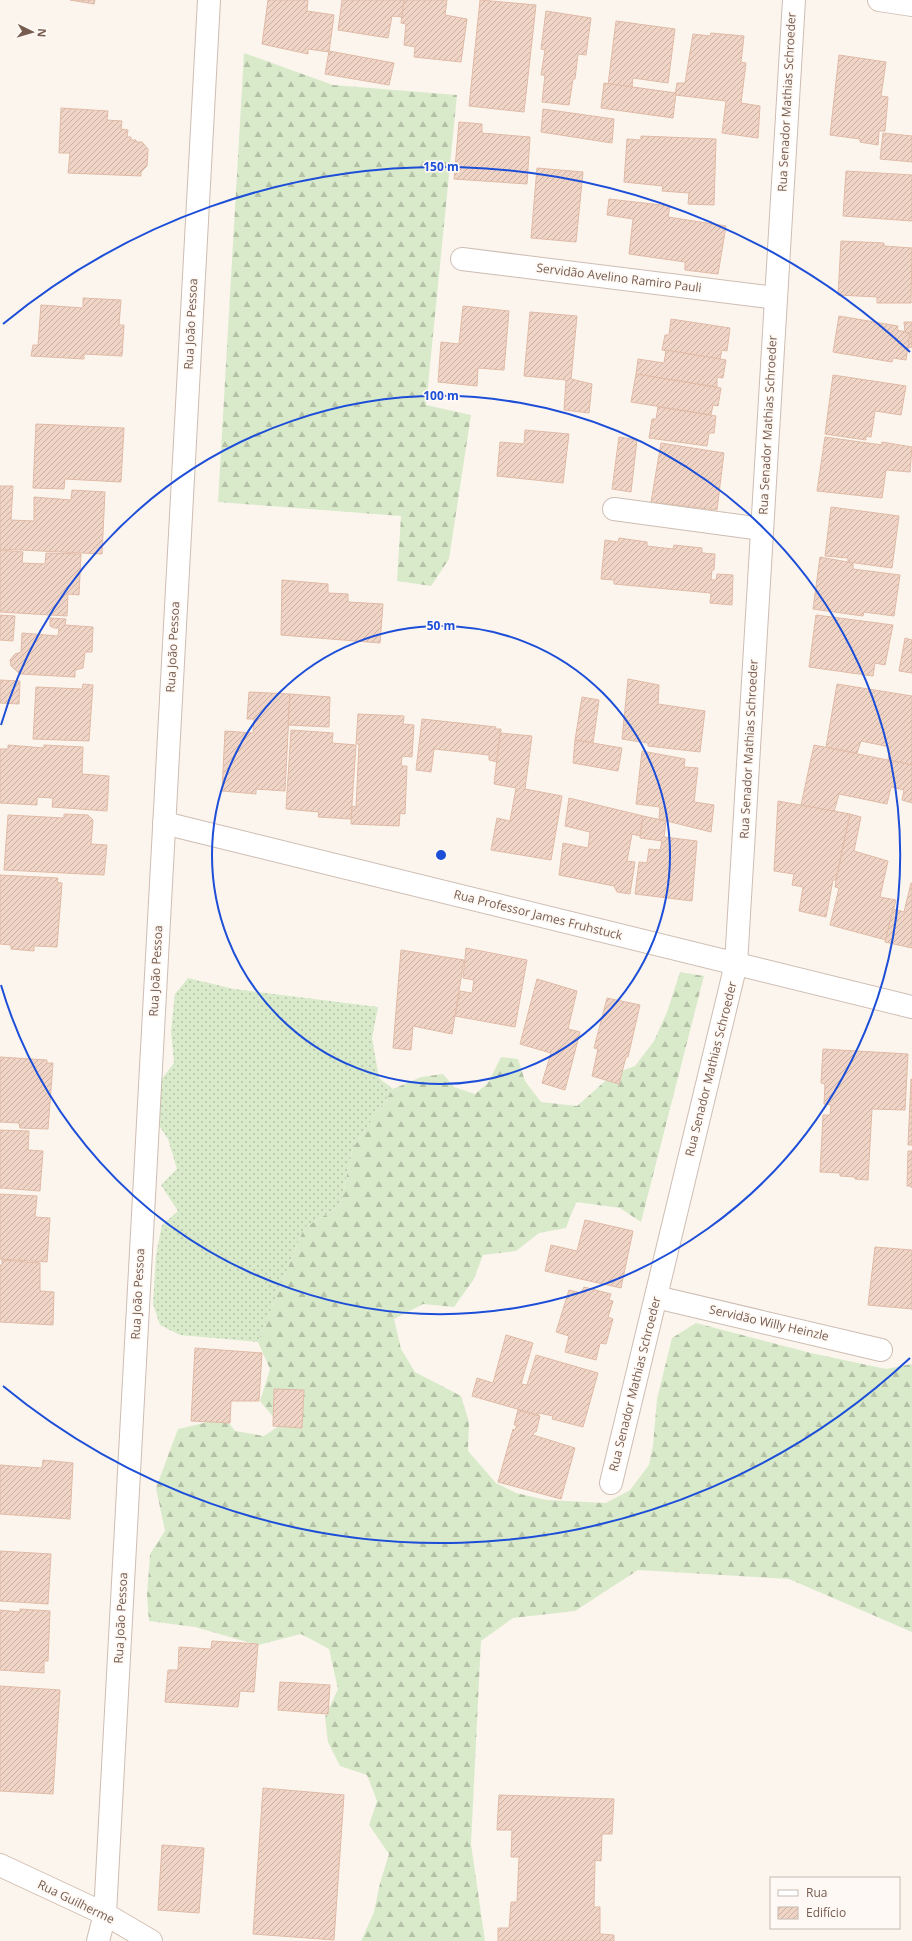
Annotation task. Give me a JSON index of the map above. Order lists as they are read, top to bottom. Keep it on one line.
{"streets":{"street":["Rua Senador Mathias Schroeder","Servidão Avelino Ramiro Pauli","Rua João Pessoa","Rua Professor James Fruhstuck","Servidão Willy Heinzle","Rua Guilherme"]},"crossings":[["Rua Senador Mathias Schroeder","Servidão Avelino Ramiro Pauli"],["Rua Senador Mathias Schroeder","Rua Professor James Fruhstuck"],["Rua Senador Mathias Schroeder","Servidão Willy Heinzle"],["Rua João Pessoa","Rua Professor James Fruhstuck"],["Rua João Pessoa","Rua Guilherme"]],"legend":["Rua","Edifício"],"north":"right","rings":["150 m","100 m","50 m"]}
